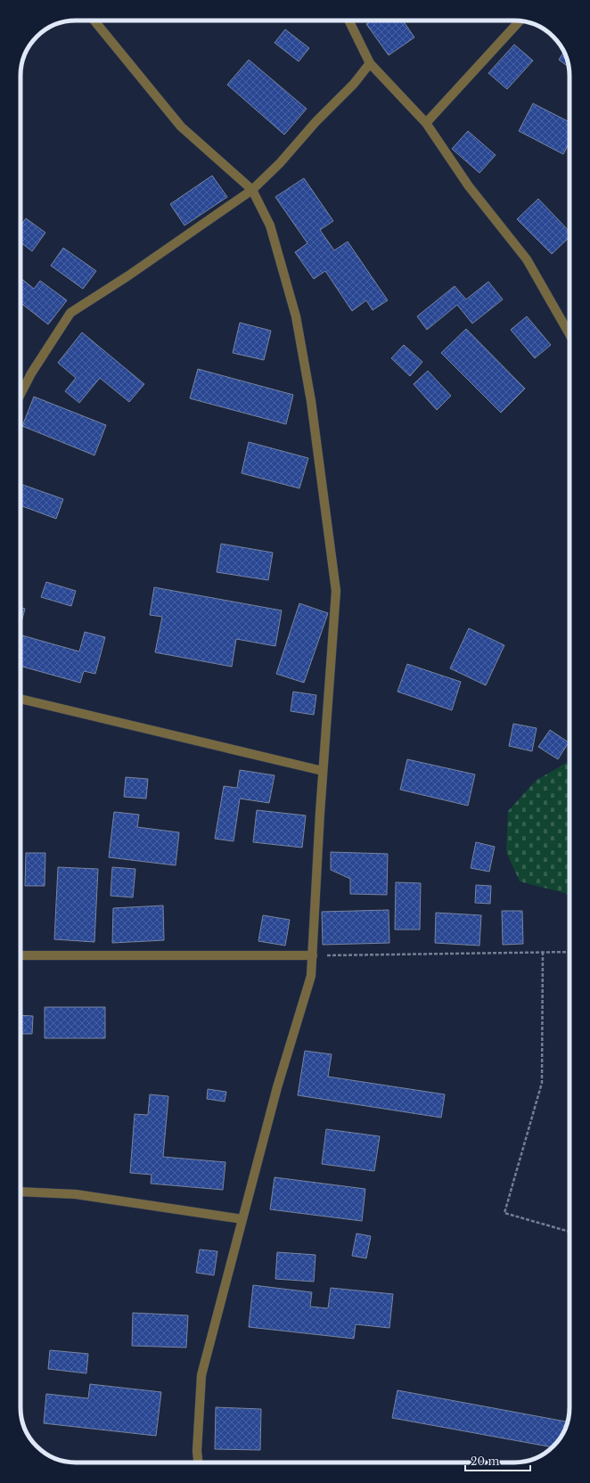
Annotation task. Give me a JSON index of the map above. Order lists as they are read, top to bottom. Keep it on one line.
{"scale_bar":"20 m"}
